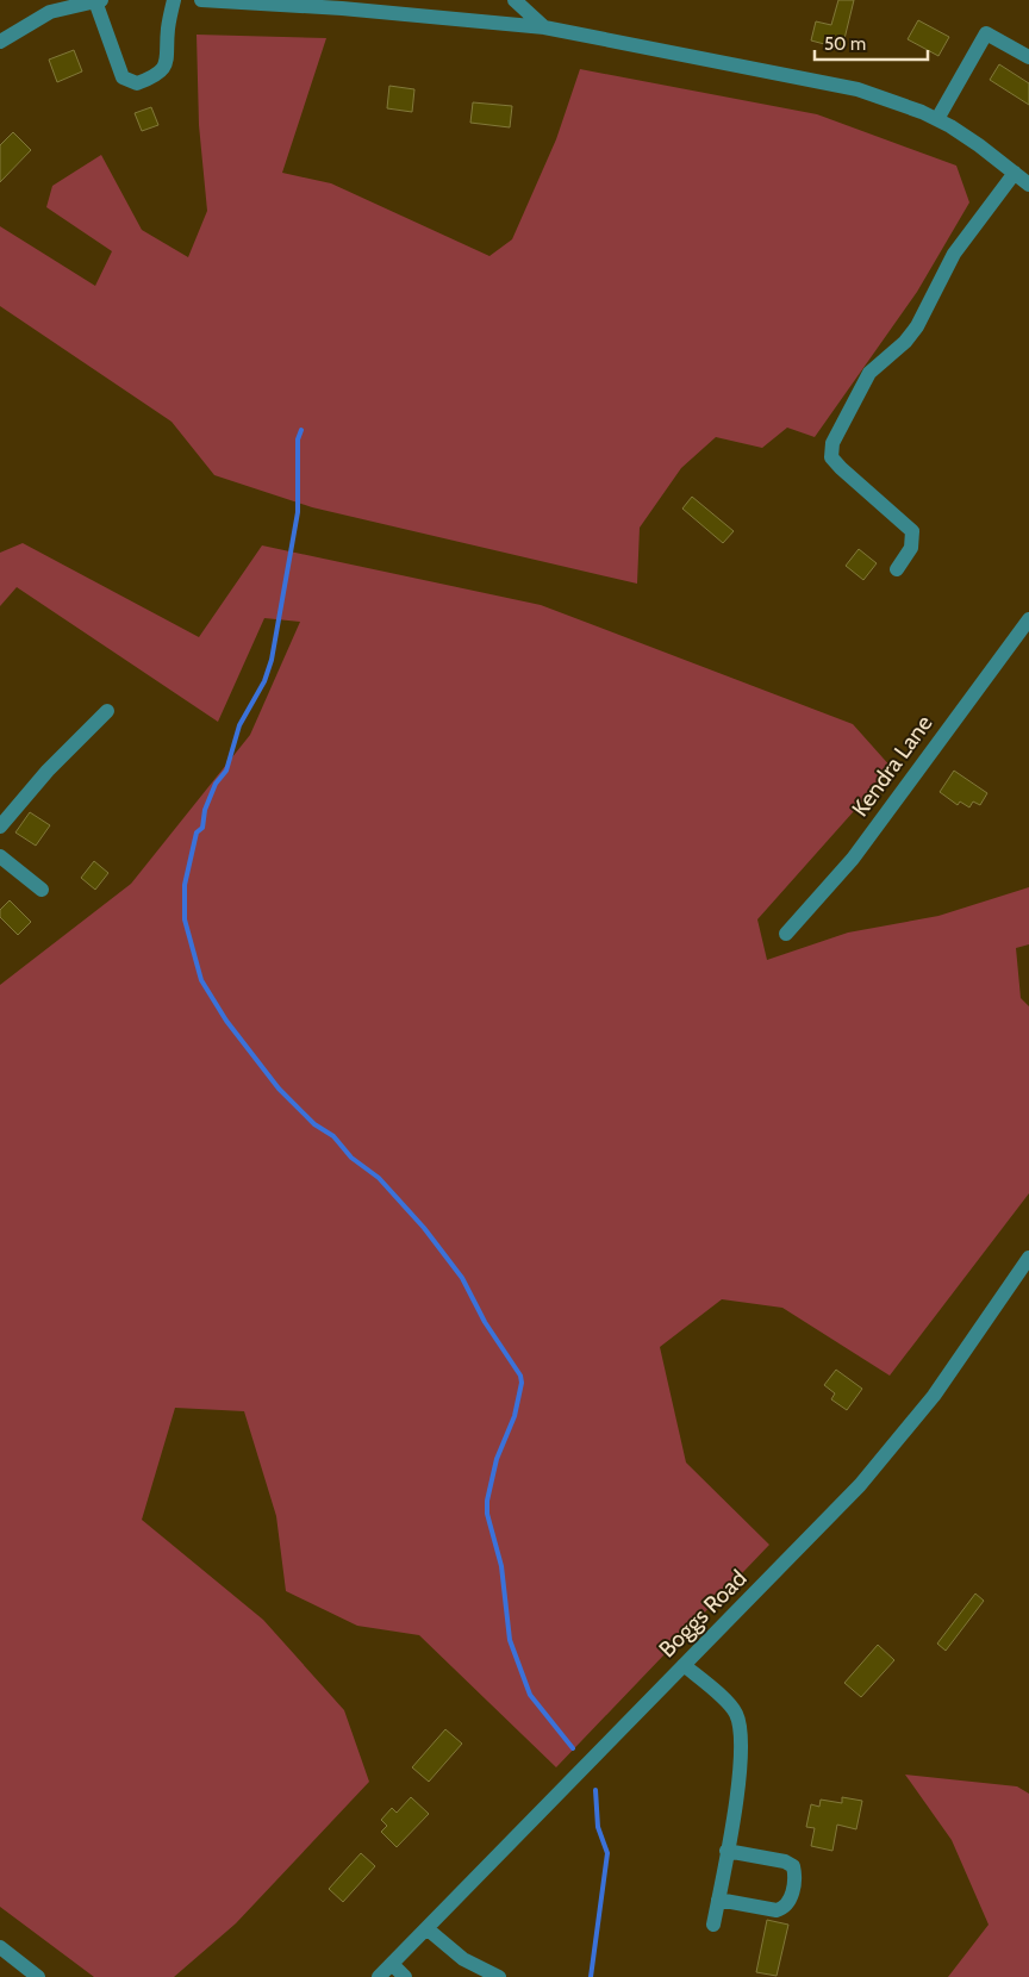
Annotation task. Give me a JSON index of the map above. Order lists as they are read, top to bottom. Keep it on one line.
{"streets":{"street":["Kendra Lane","Boggs Road"]},"scale_bar":"50 m"}
